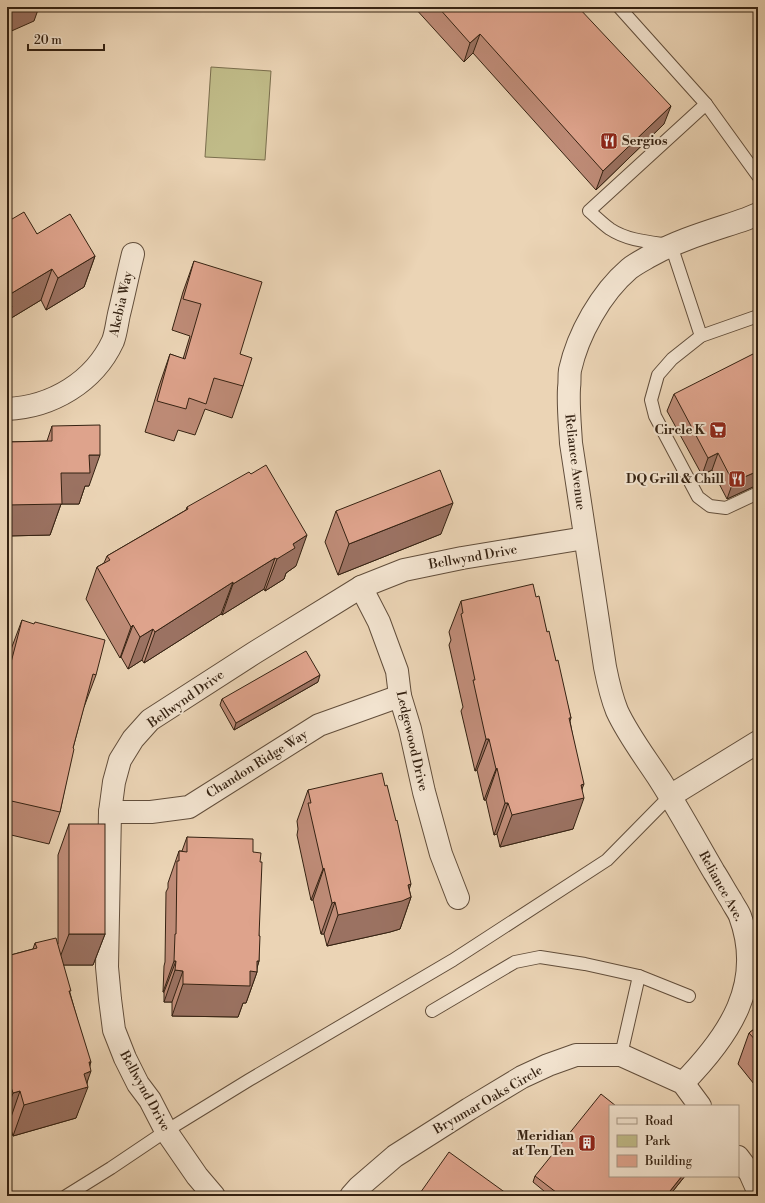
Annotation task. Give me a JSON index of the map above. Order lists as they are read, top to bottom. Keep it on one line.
{"streets":{"street":["Akebia Way","Reliance Avenue","Bellwynd Drive","Ledgewood Drive","Chandon Ridge Way","Reliance Ave.","Brynmar Oaks Circle"]},"crossings":[["Reliance Avenue","Bellwynd Drive"],["Reliance Avenue","Reliance Ave."],["Bellwynd Drive","Ledgewood Drive"],["Bellwynd Drive","Chandon Ridge Way"],["Ledgewood Drive","Chandon Ridge Way"],["Reliance Ave.","Brynmar Oaks Circle"]],"places":{"restaurant":["Sergios","DQ Grill & Chill"],"supermarket":["Circle K"],"building":["Meridian at Ten Ten"]},"legend":["Road","Park","Building"],"scale_bar":"20 m"}
